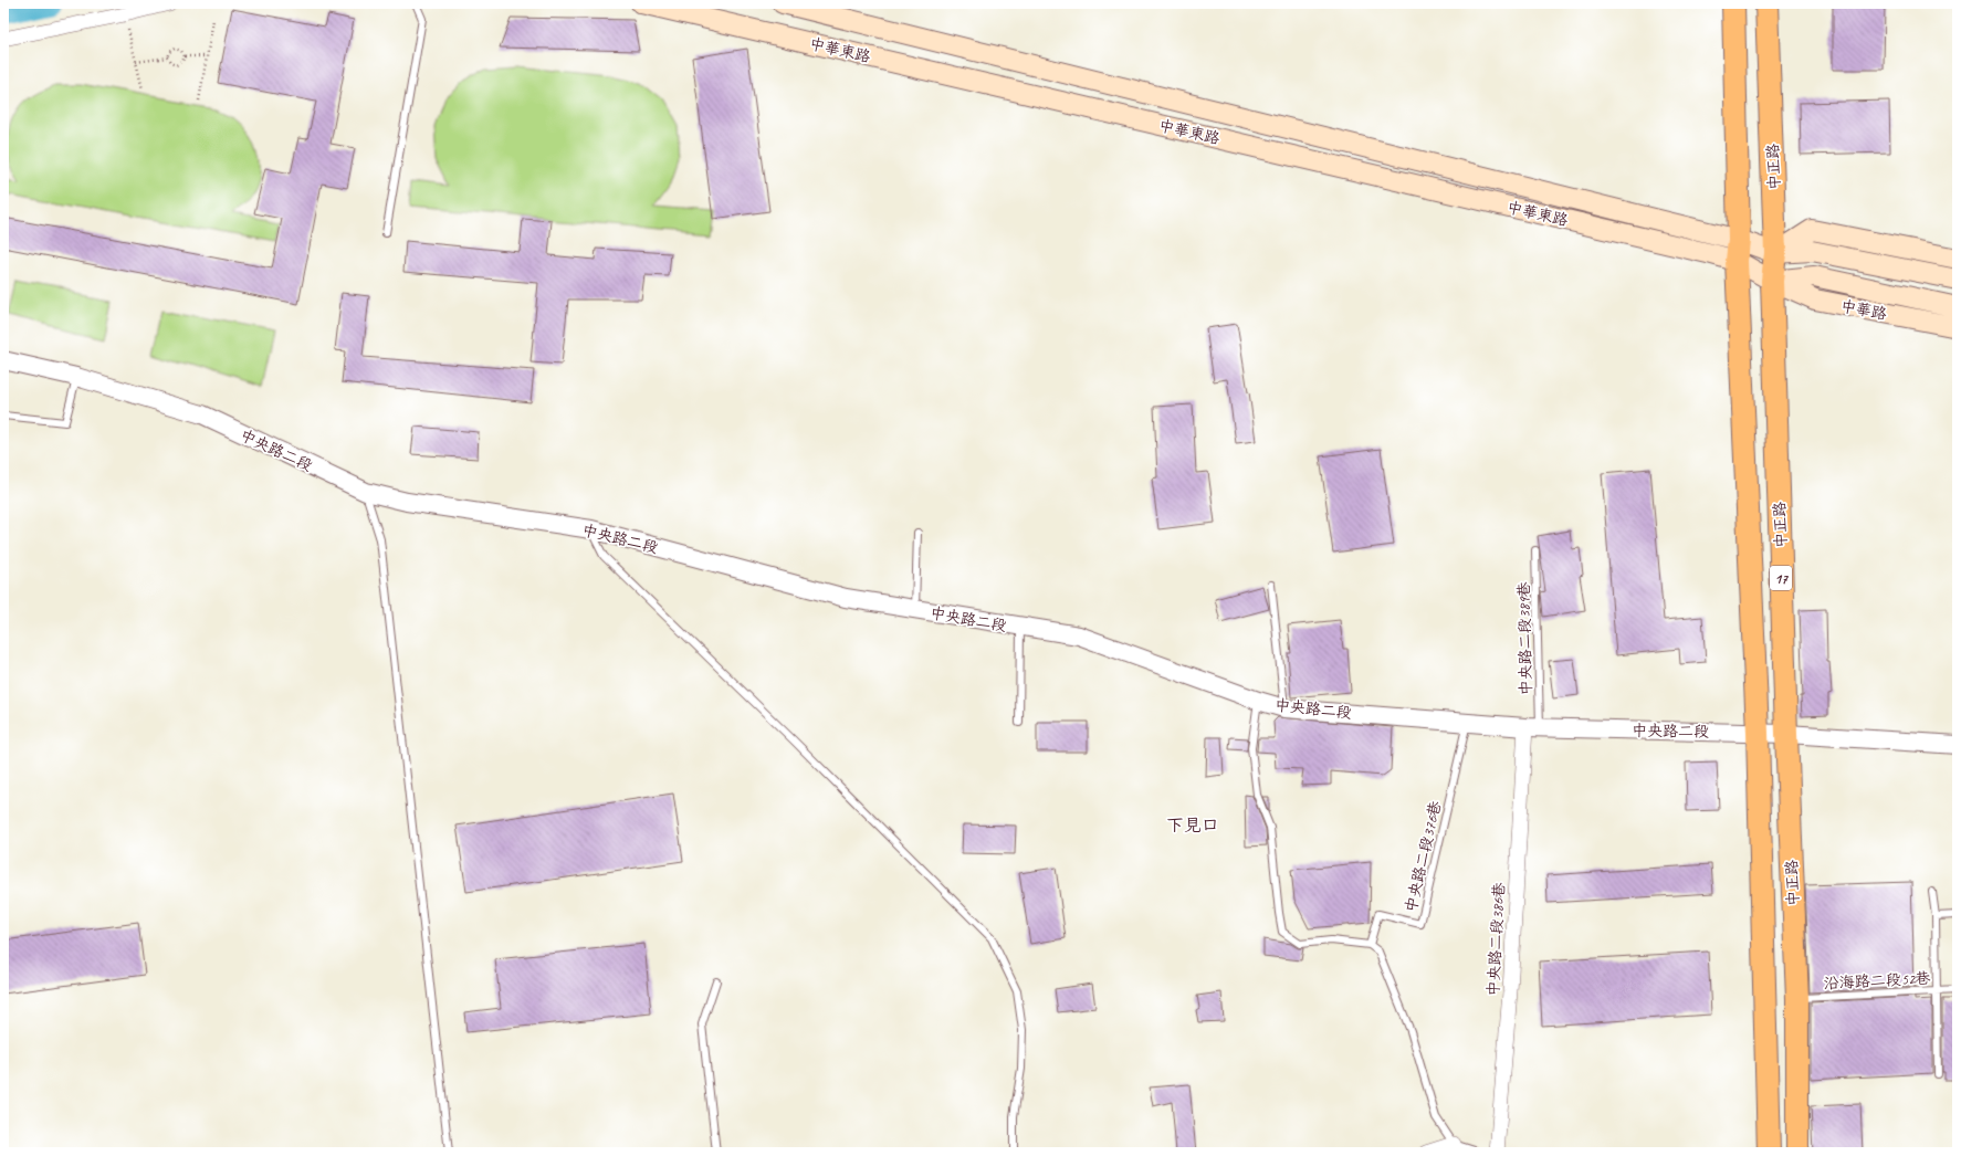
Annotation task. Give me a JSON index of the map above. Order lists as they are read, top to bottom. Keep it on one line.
{"streets":{"main road":["中華東路","中正路","中華路","17"],"street":["中央路二段","中央路二段386巷"],"lane":["中央路二段389巷","中央路二段376巷","沿海路二段52巷"]},"crossings":[["中華東路","中正路"],["中華東路","中華路"],["中正路","中華路"],["中正路","中央路二段"],["中正路","沿海路二段52巷"],["中央路二段","中央路二段389巷"],["中央路二段","中央路二段376巷"],["中央路二段","中央路二段386巷"],["中央路二段389巷","中央路二段386巷"]],"districts":["下見口"]}
